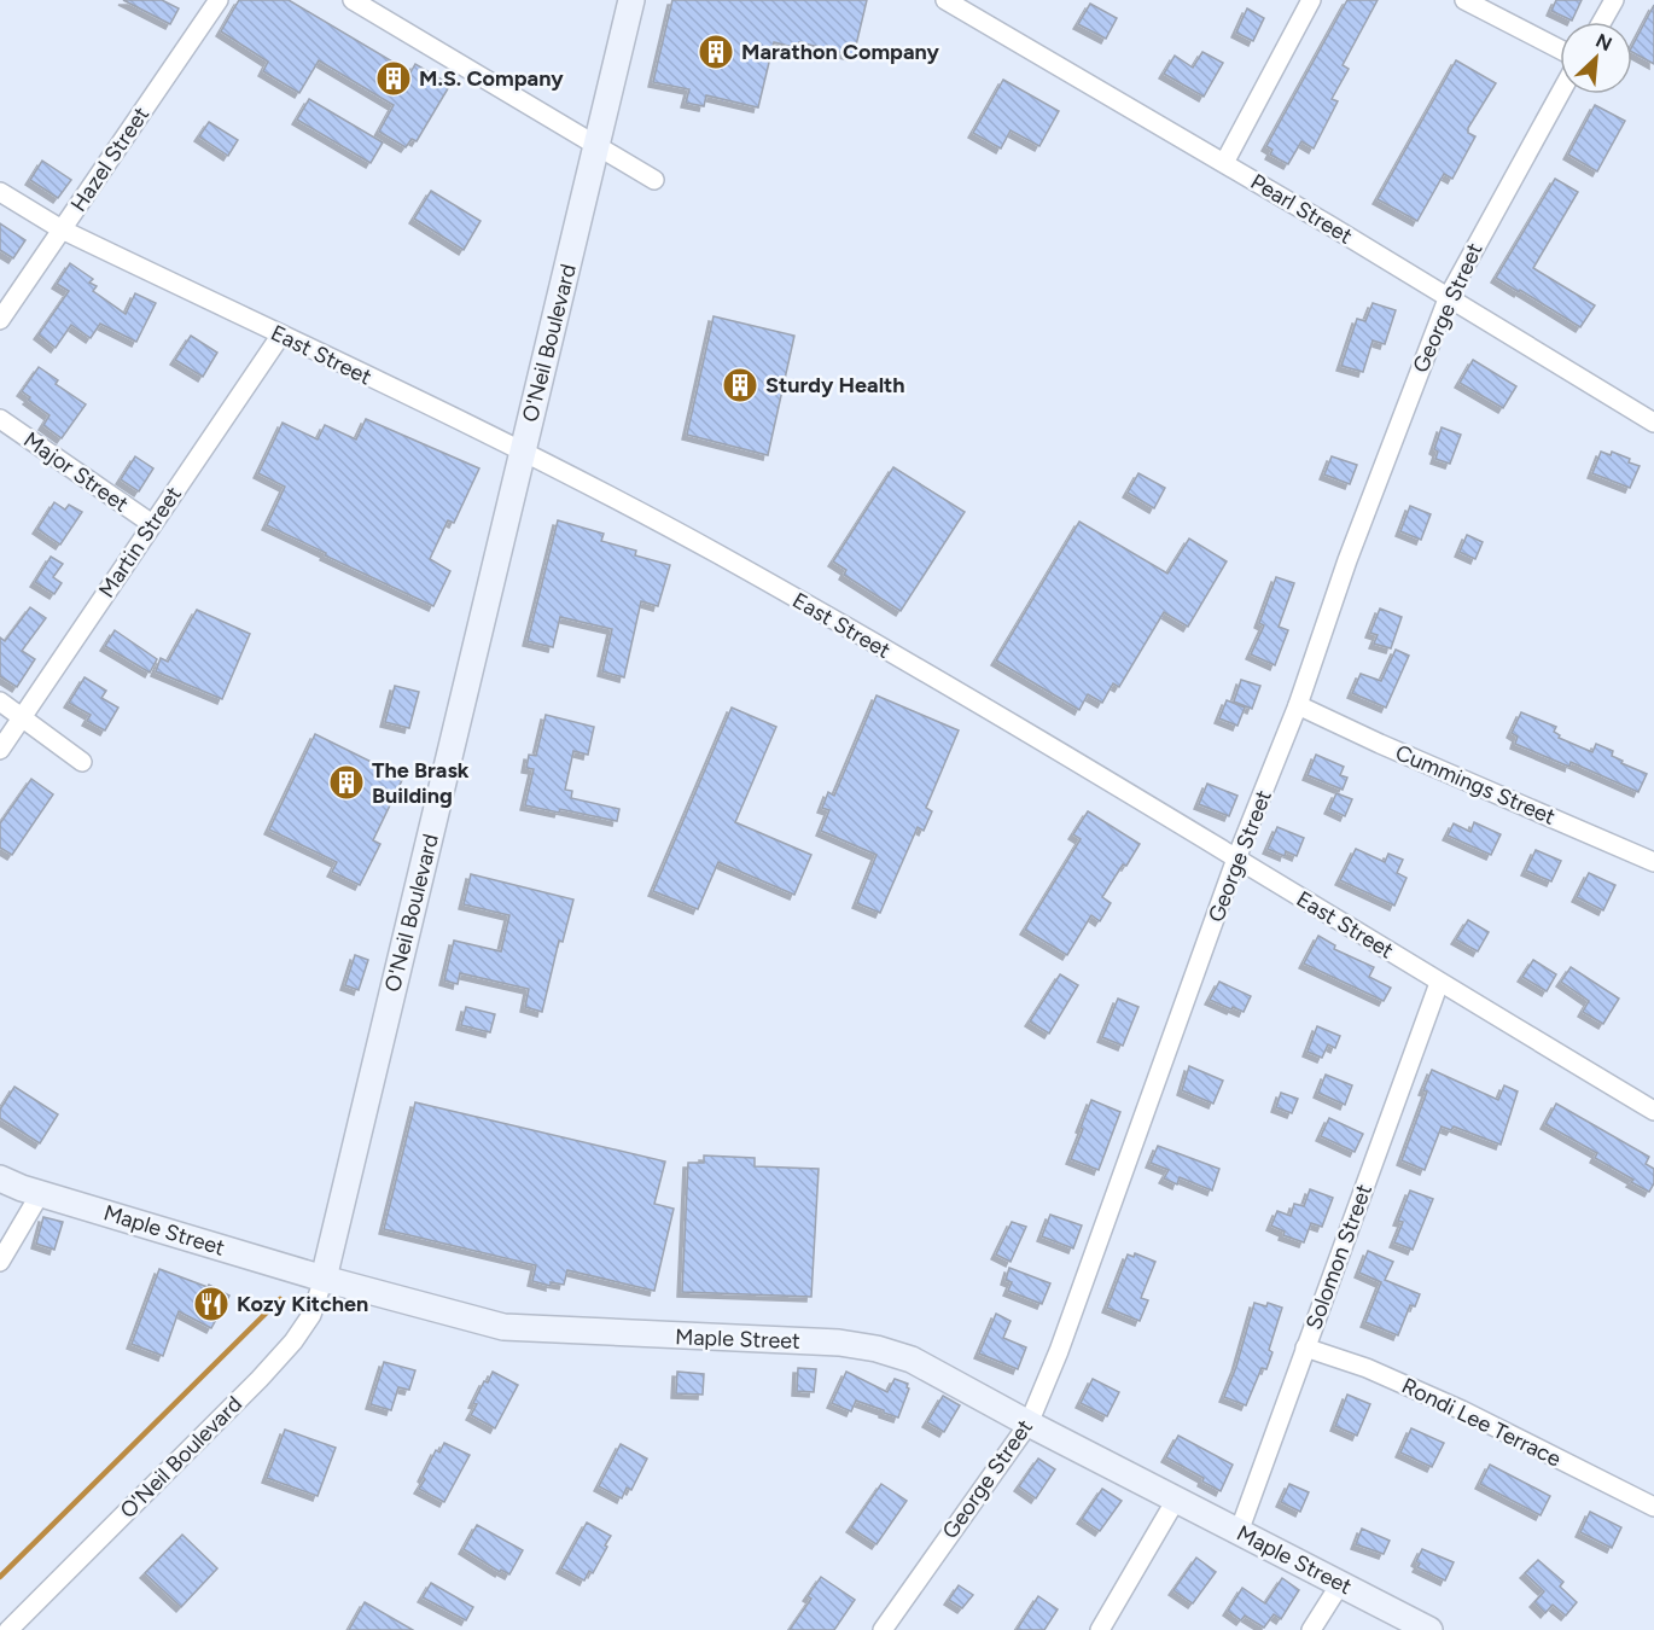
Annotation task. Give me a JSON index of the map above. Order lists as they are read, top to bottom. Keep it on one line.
{"streets":{"main road":["O'Neil Boulevard","Maple Street"],"street":["Hazel Street","Pearl Street","George Street","East Street","Major Street","Martin Street","Cummings Street","Solomon Street","Rondi Lee Terrace"]},"crossings":[["Hazel Street","East Street"],["Pearl Street","George Street"],["George Street","East Street"],["George Street","Cummings Street"],["George Street","Maple Street"],["O'Neil Boulevard","East Street"],["O'Neil Boulevard","Maple Street"],["East Street","Martin Street"],["East Street","Solomon Street"],["Major Street","Martin Street"],["Maple Street","Solomon Street"],["Solomon Street","Rondi Lee Terrace"]],"places":{"building":["Marathon Company","M.S. Company","Sturdy Health","The Brask Building"],"restaurant":["Kozy Kitchen"]},"north":"top right"}
